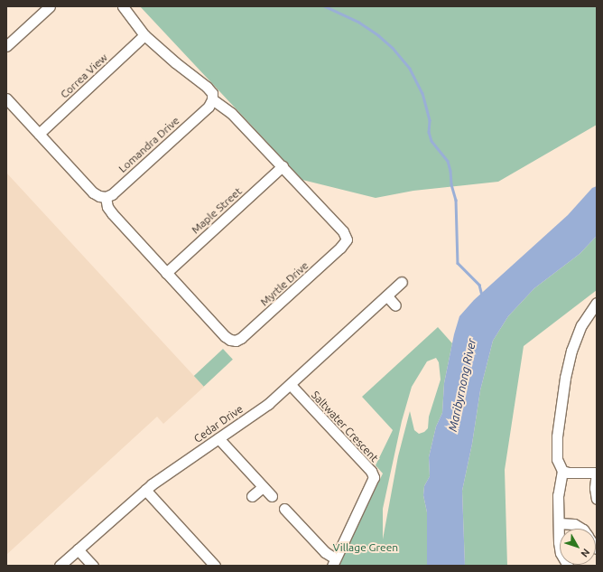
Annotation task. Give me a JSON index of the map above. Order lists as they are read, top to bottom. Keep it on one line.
{"streets":{"street":["Correa View","Lomandra Drive","Maple Street","Myrtle Drive","Cedar Drive","Saltwater Crescent"]},"crossings":[["Lomandra Drive","Myrtle Drive"],["Maple Street","Myrtle Drive"],["Cedar Drive","Saltwater Crescent"]],"water":["Maribyrnong River"],"parks":["Village Green"],"north":"bottom right"}
